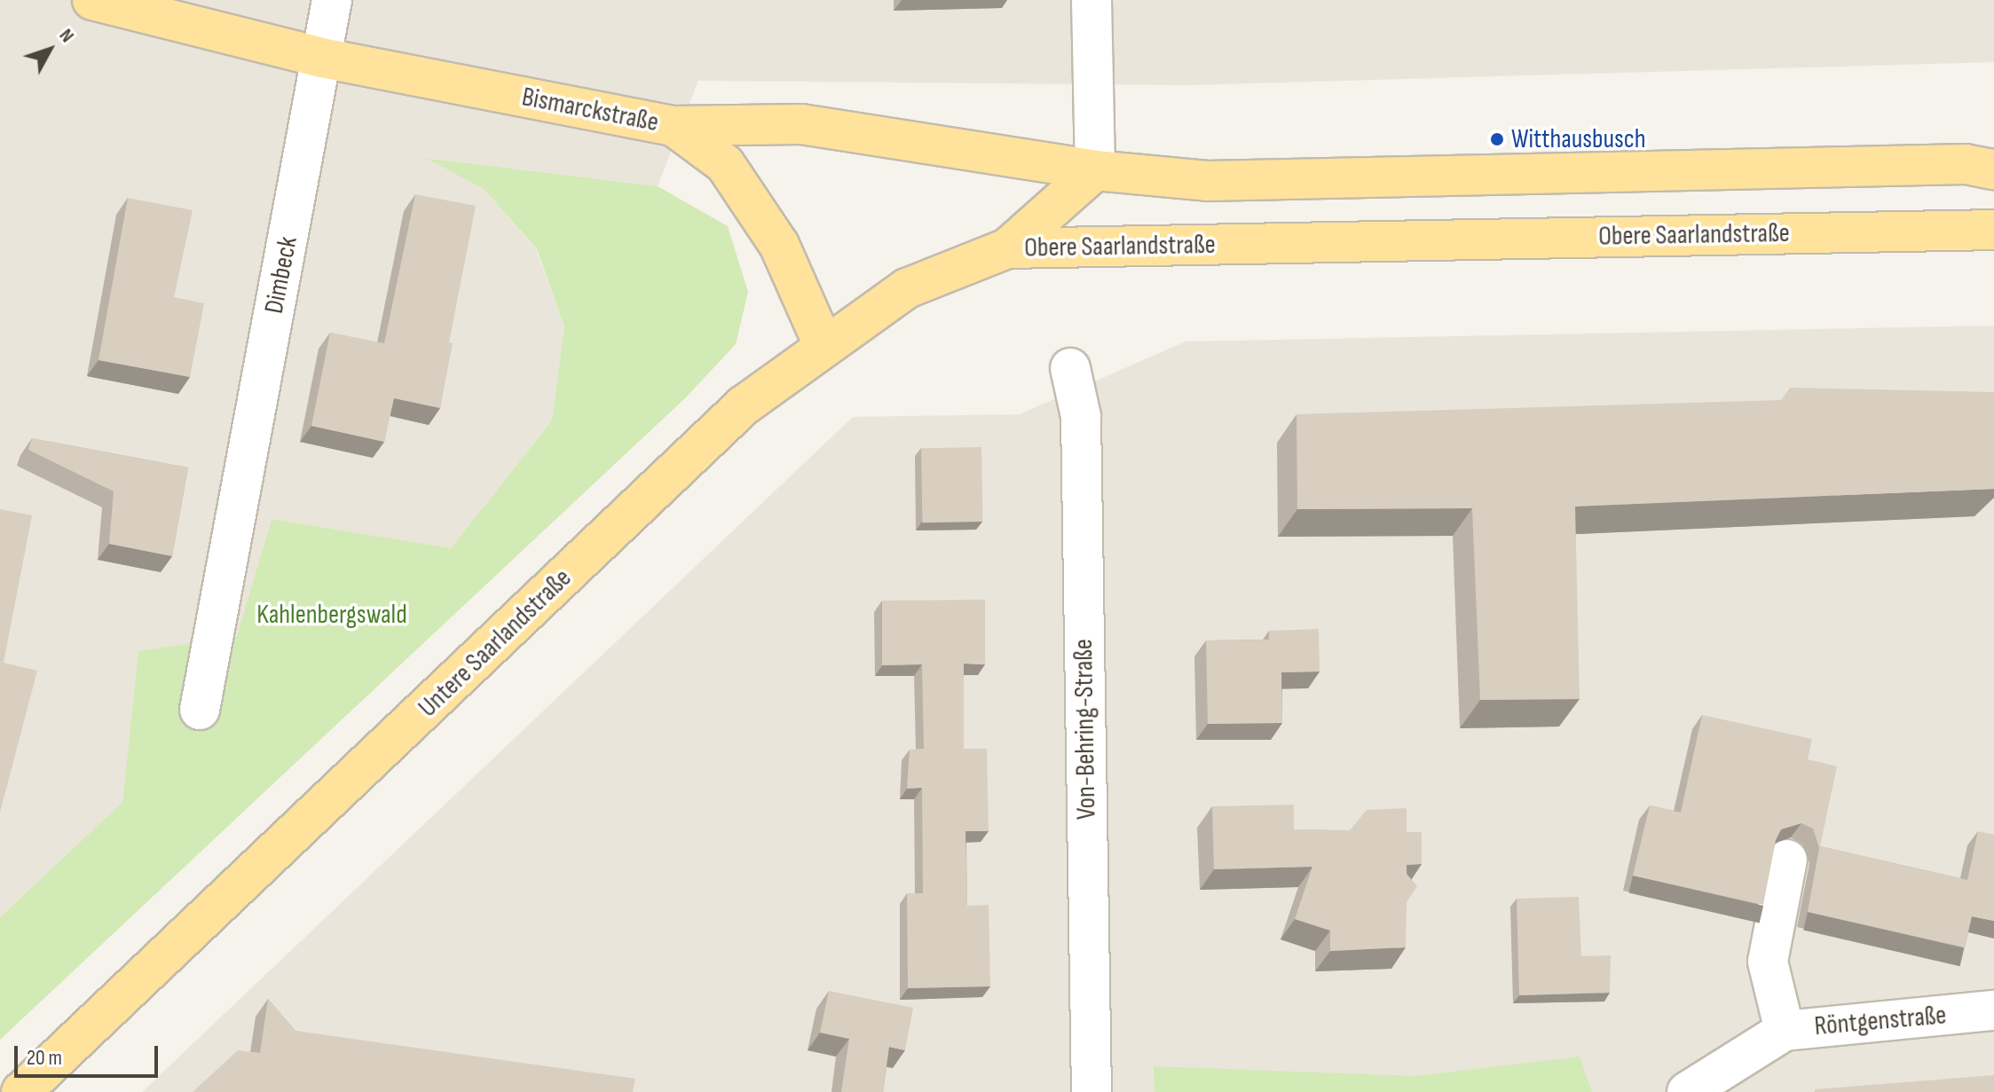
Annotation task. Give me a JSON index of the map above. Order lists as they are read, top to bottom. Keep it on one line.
{"streets":{"main road":["Bismarckstraße","Obere Saarlandstraße","Untere Saarlandstraße"],"street":["Dimbeck","Von-Behring-Straße","Röntgenstraße"]},"crossings":[["Bismarckstraße","Obere Saarlandstraße"],["Bismarckstraße","Dimbeck"],["Obere Saarlandstraße","Untere Saarlandstraße"]],"parks":["Kahlenbergswald"],"places":["Witthausbusch"],"scale_bar":"20 m","north":"top right"}
